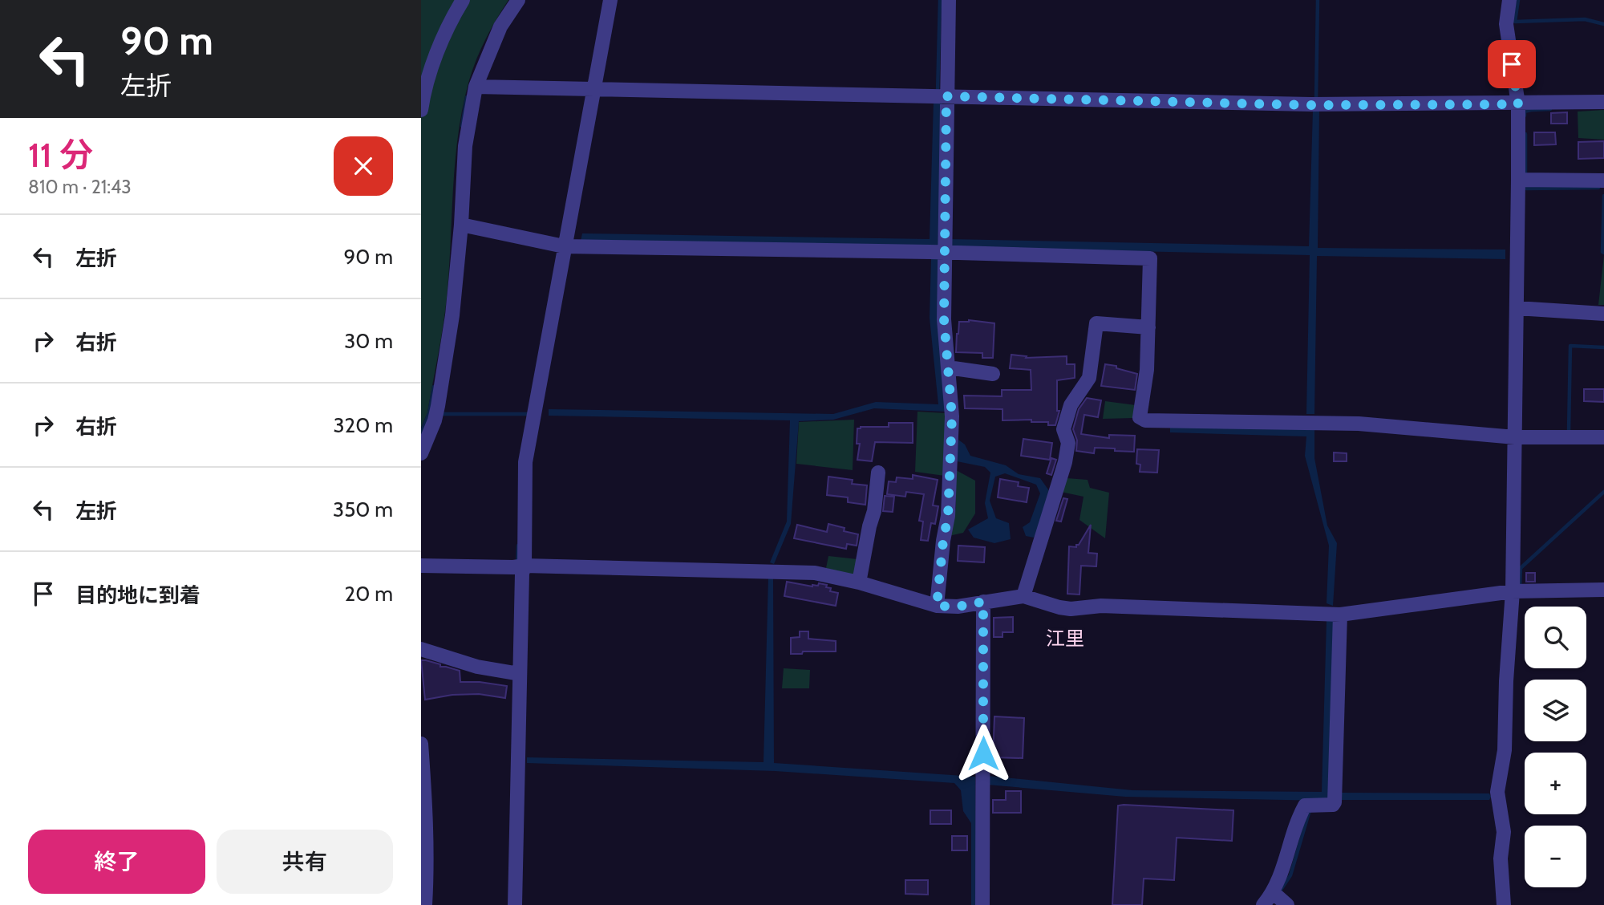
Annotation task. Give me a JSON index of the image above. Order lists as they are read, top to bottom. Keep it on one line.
{"districts":["江里"],"page":{"turn":["90 m","左折"],"heading":["11 分","810 m · 21:43"],"list":[{"name":"左折","value":"90 m"},{"name":"右折","value":"30 m"},{"name":"右折","value":"320 m"},{"name":"左折","value":"350 m"},{"name":"目的地に到着","value":"20 m"}],"map_buttons":["+","−"],"buttons":["終了","共有"]}}
